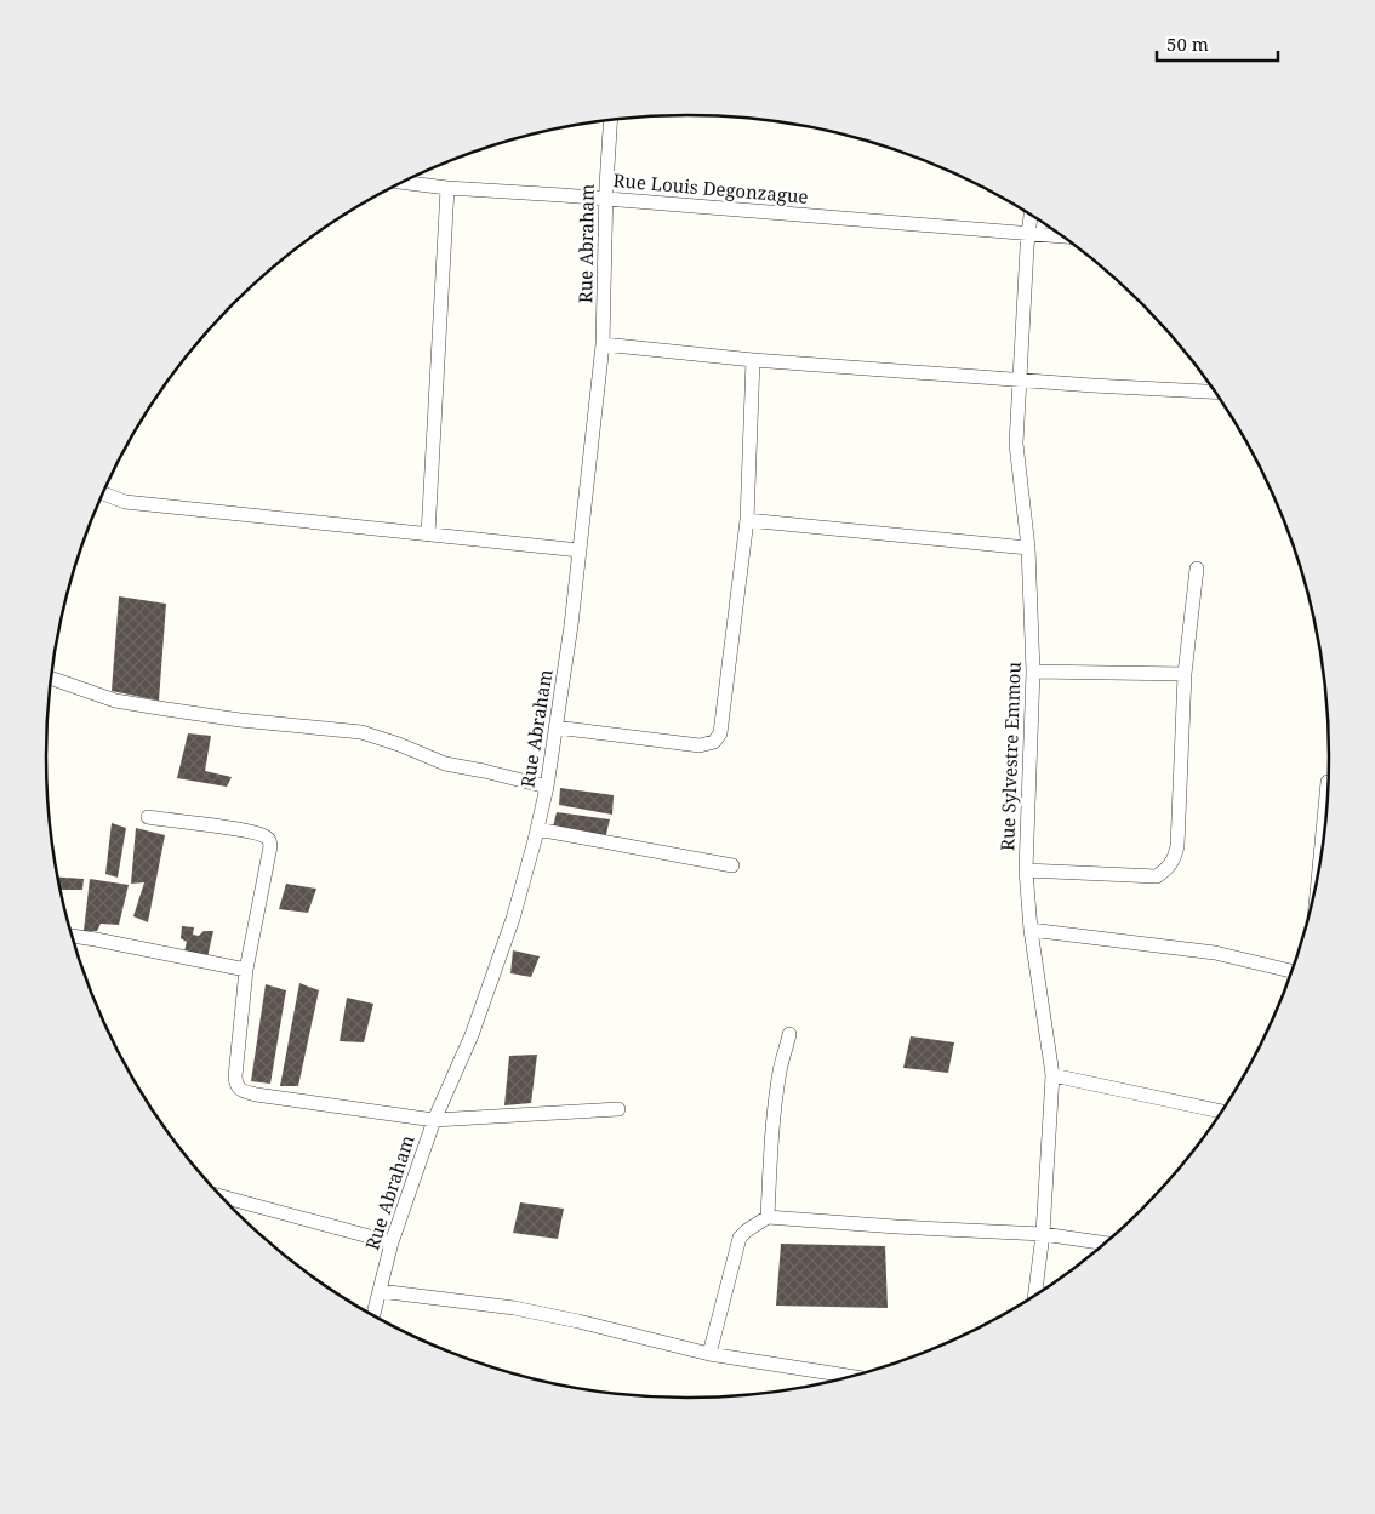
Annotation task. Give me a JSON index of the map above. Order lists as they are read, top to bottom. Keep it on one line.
{"streets":{"street":["Rue Louis Degonzague","Rue Abraham","Rue Sylvestre Emmou"]},"crossings":[["Rue Louis Degonzague","Rue Abraham"],["Rue Louis Degonzague","Rue Sylvestre Emmou"]],"scale_bar":"50 m"}
